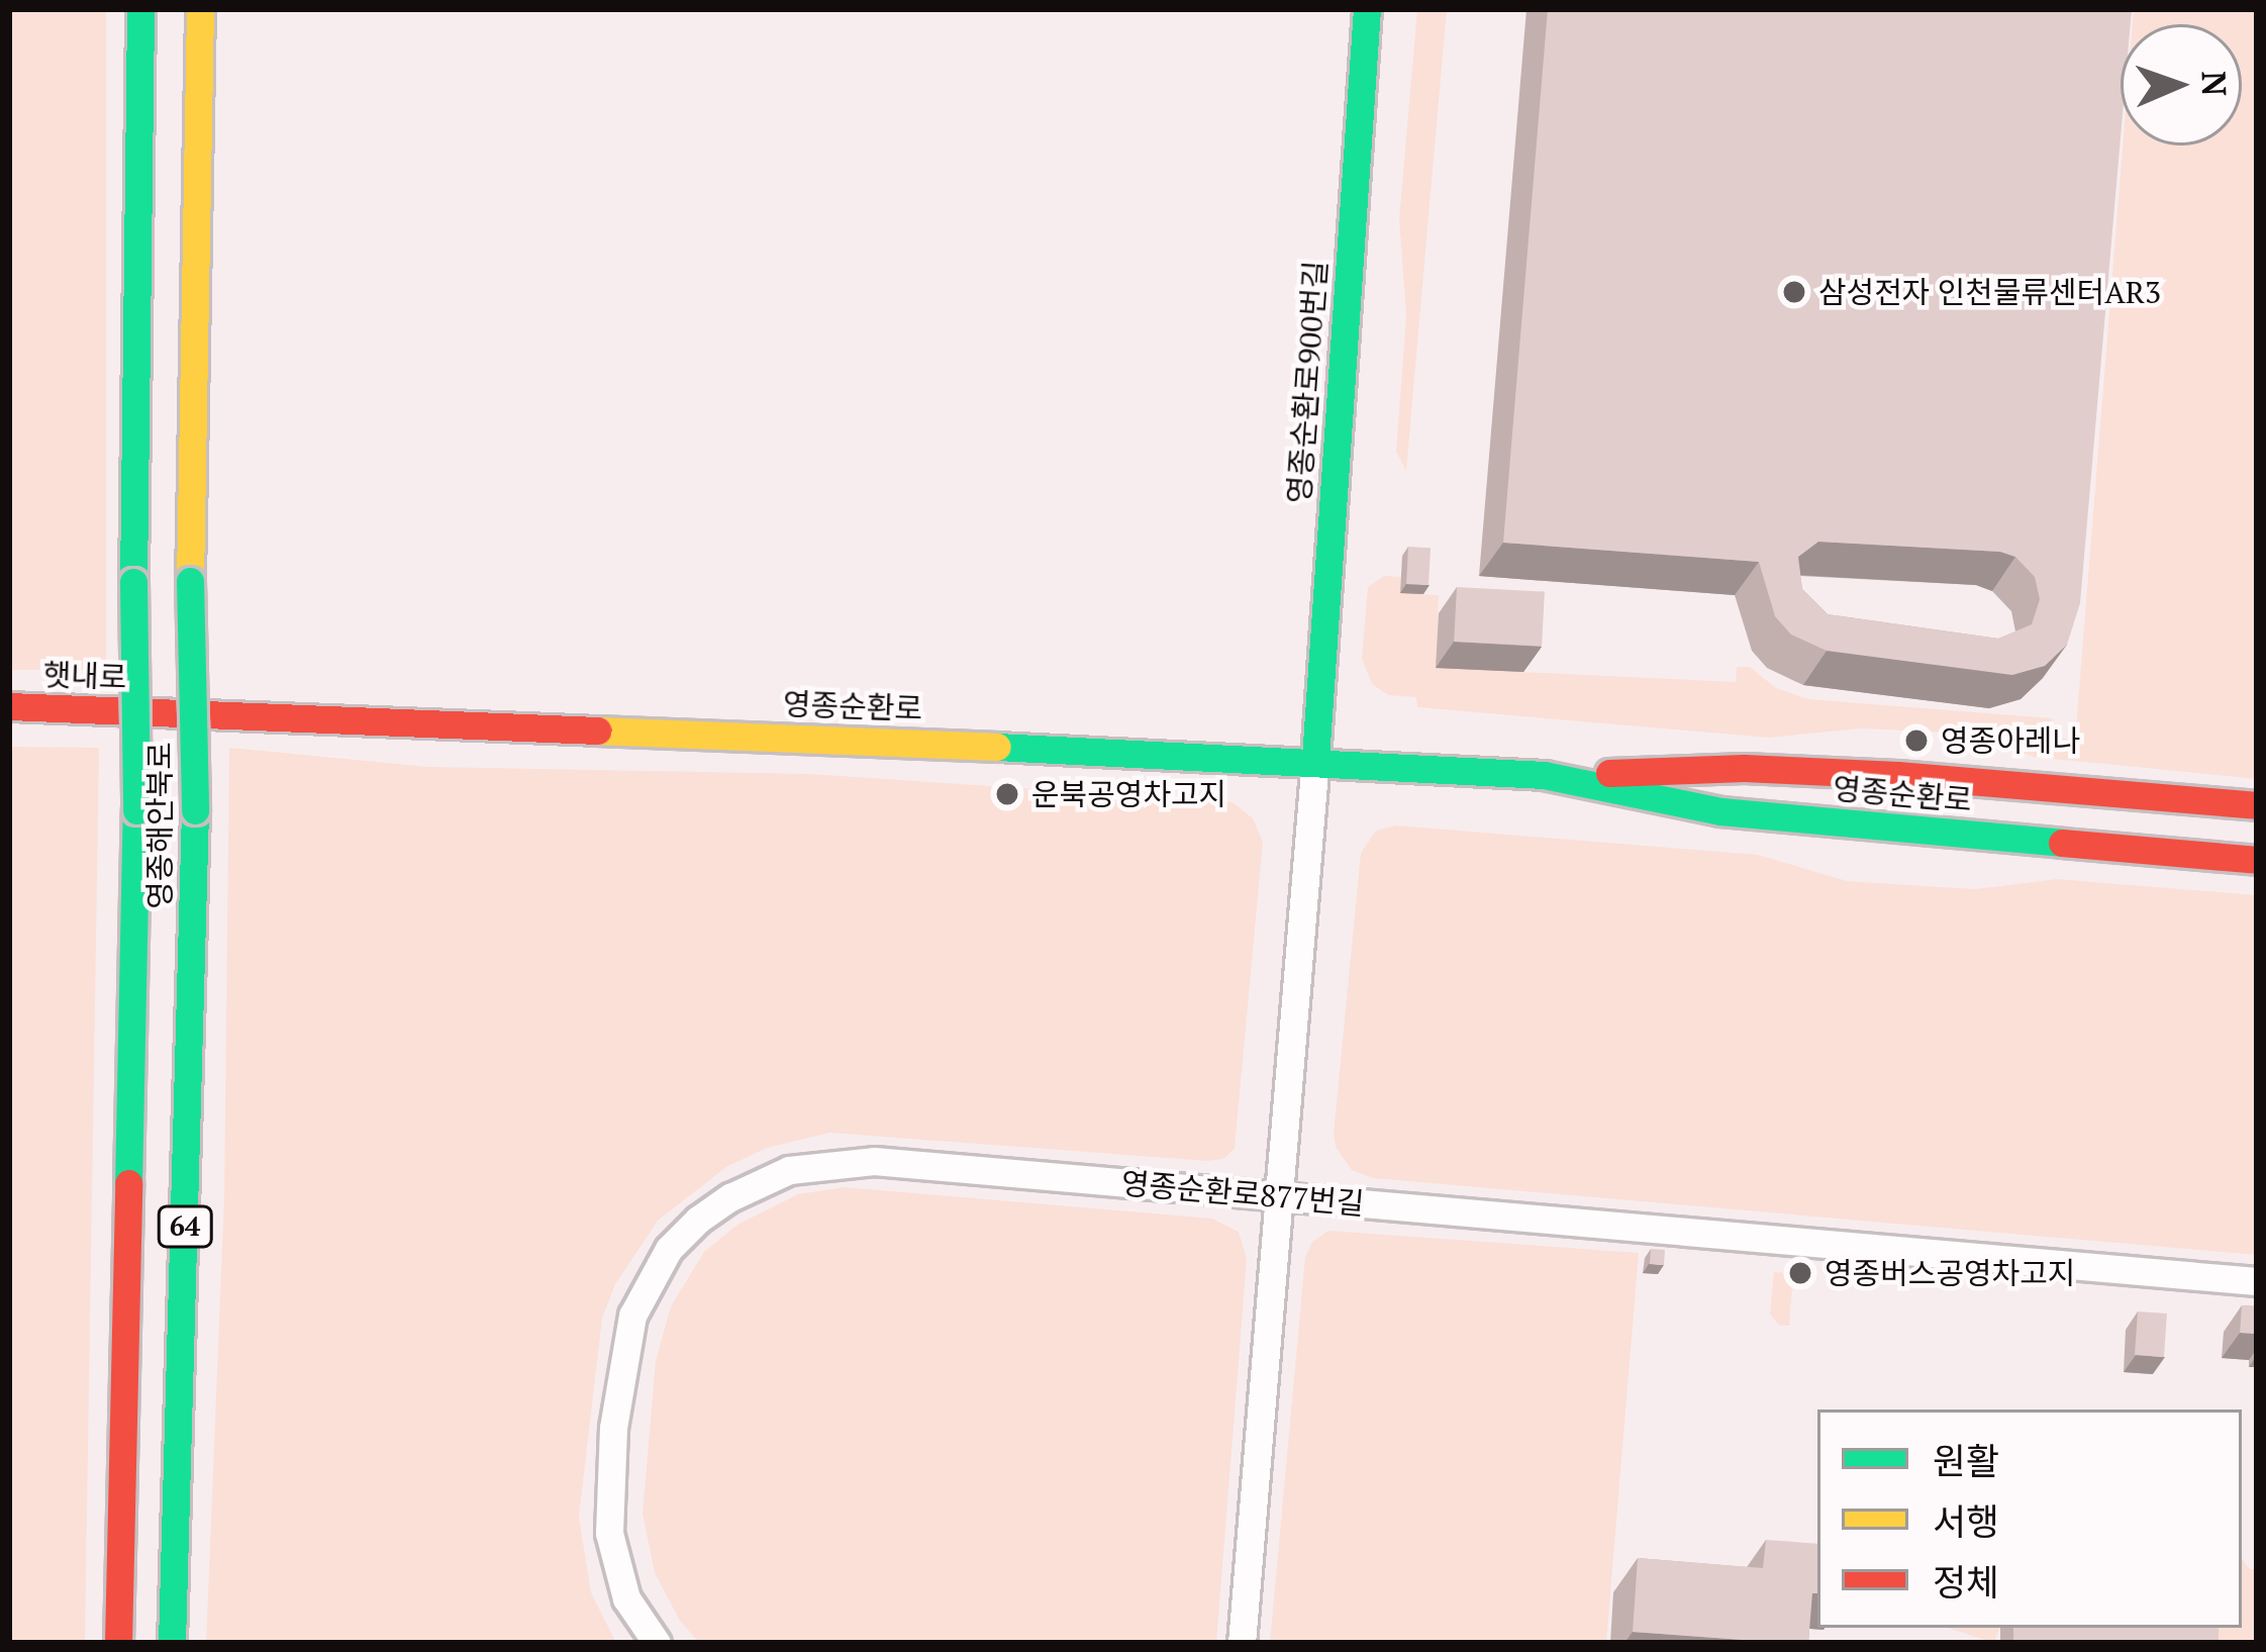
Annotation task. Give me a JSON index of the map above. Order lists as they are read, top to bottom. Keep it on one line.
{"streets":{"main road":["영종순환로900번길","햇내로","영종순환로","영종해안북로","64"],"street":["영종순환로877번길"]},"crossings":[["영종순환로900번길","영종순환로"],["햇내로","영종순환로"]],"places":["삼성전자 인천물류센터AR3","영종아레나","운북공영차고지","영종버스공영차고지"],"legend":["원활","서행","정체"],"north":"right"}
